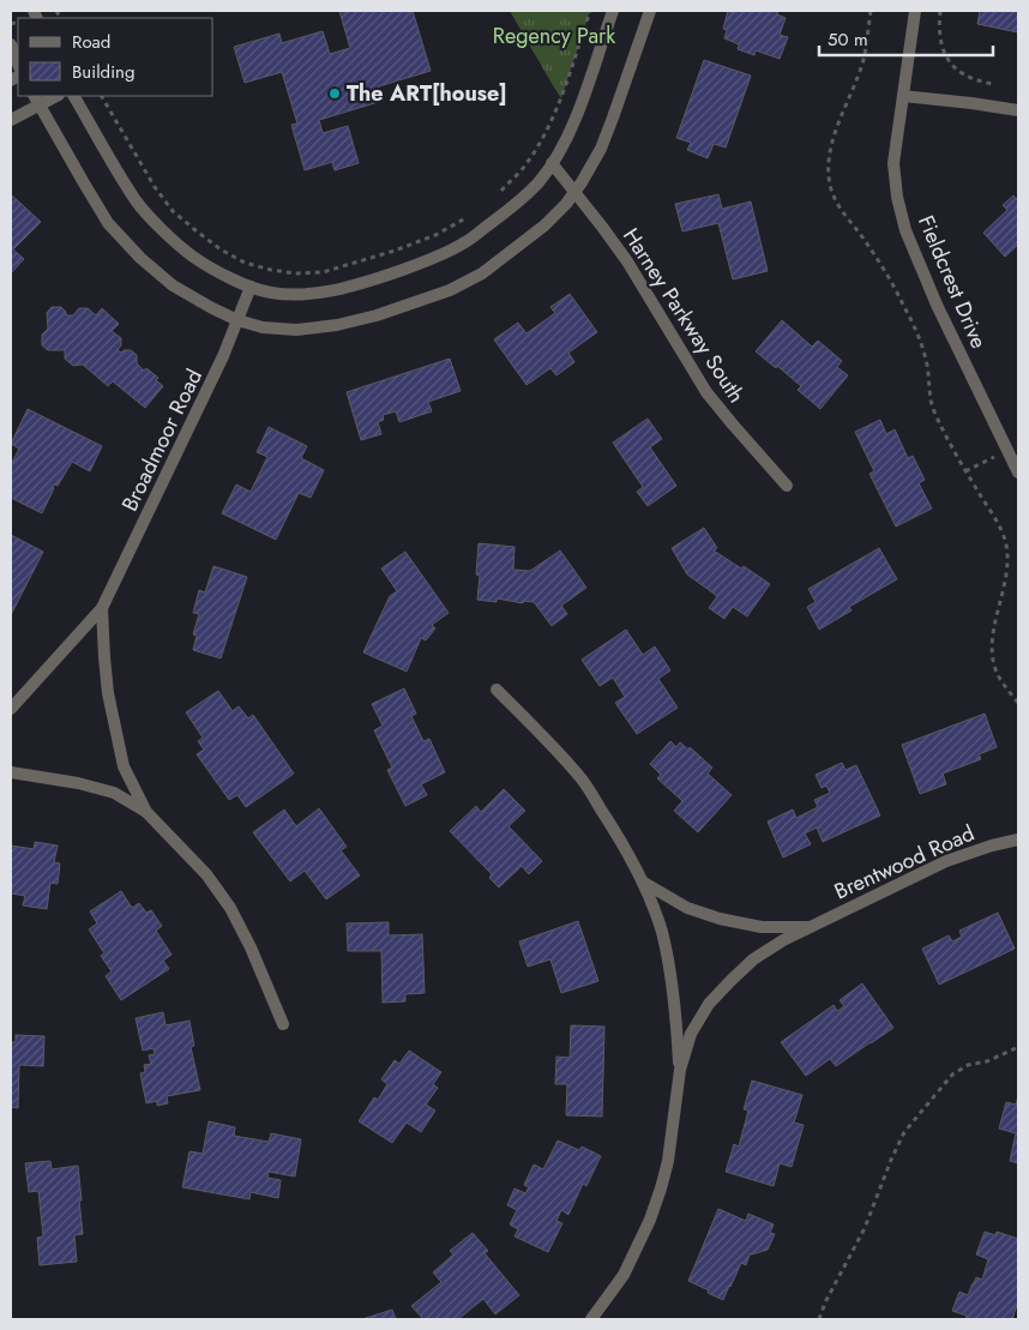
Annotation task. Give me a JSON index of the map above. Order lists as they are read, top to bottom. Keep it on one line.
{"streets":{"street":["Fieldcrest Drive","Harney Parkway South","Broadmoor Road","Brentwood Road"]},"parks":["Regency Park"],"places":["The ART[house]"],"legend":["Road","Building"],"scale_bar":"50 m"}
